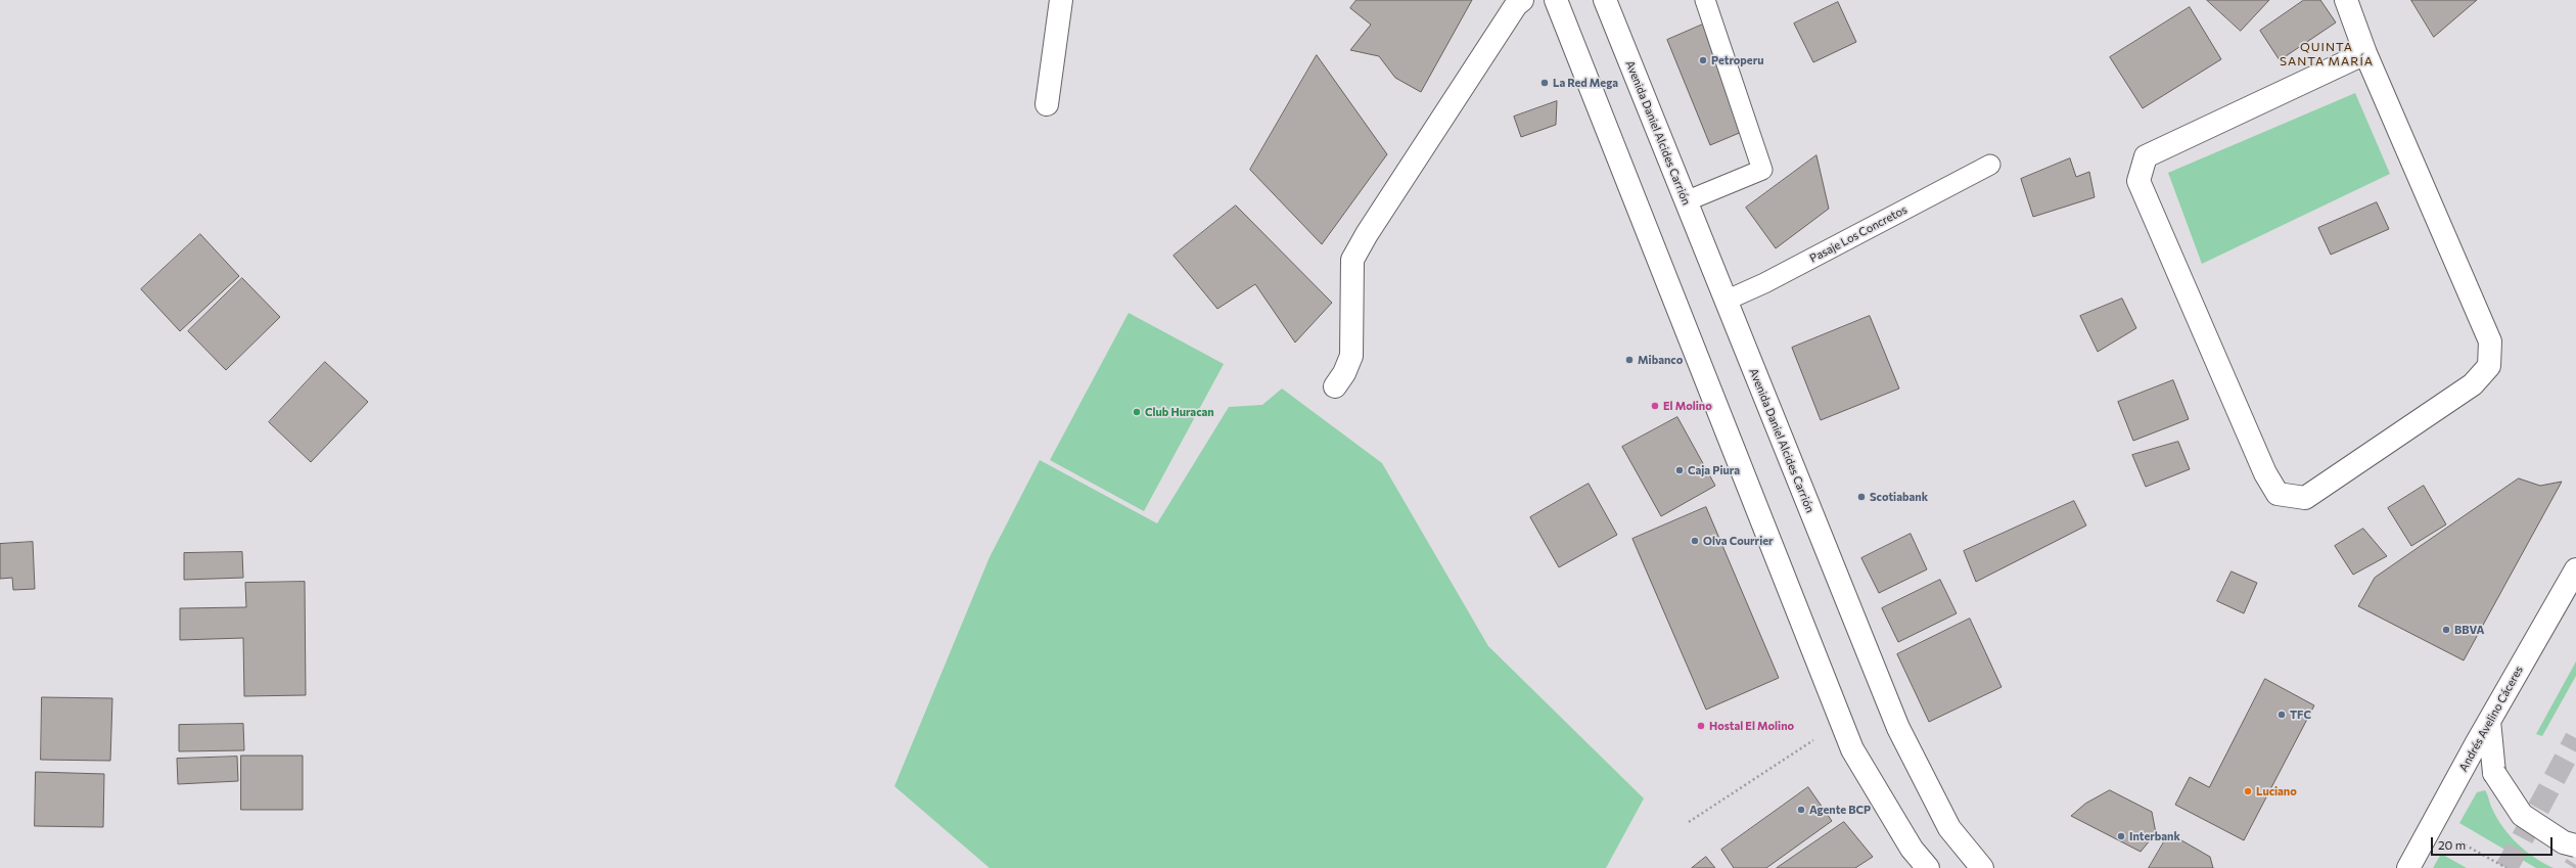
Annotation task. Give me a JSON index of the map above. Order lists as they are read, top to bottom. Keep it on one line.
{"streets":{"main road":["Avenida Daniel Alcides Carrión","Andrés Avelino Cáceres"],"lane":["Pasaje Los Concretos"]},"crossings":[["Avenida Daniel Alcides Carrión","Pasaje Los Concretos"]],"districts":["QUINTA SANTA MARÍA"],"places":["Petroperu","La Red Mega","Mibanco","El Molino","Club Huracan","Caja Piura","Scotiabank","Olva Courrier","BBVA","TFC","Hostal El Molino","Luciano","Agente BCP","Interbank"],"scale_bar":"20 m"}
